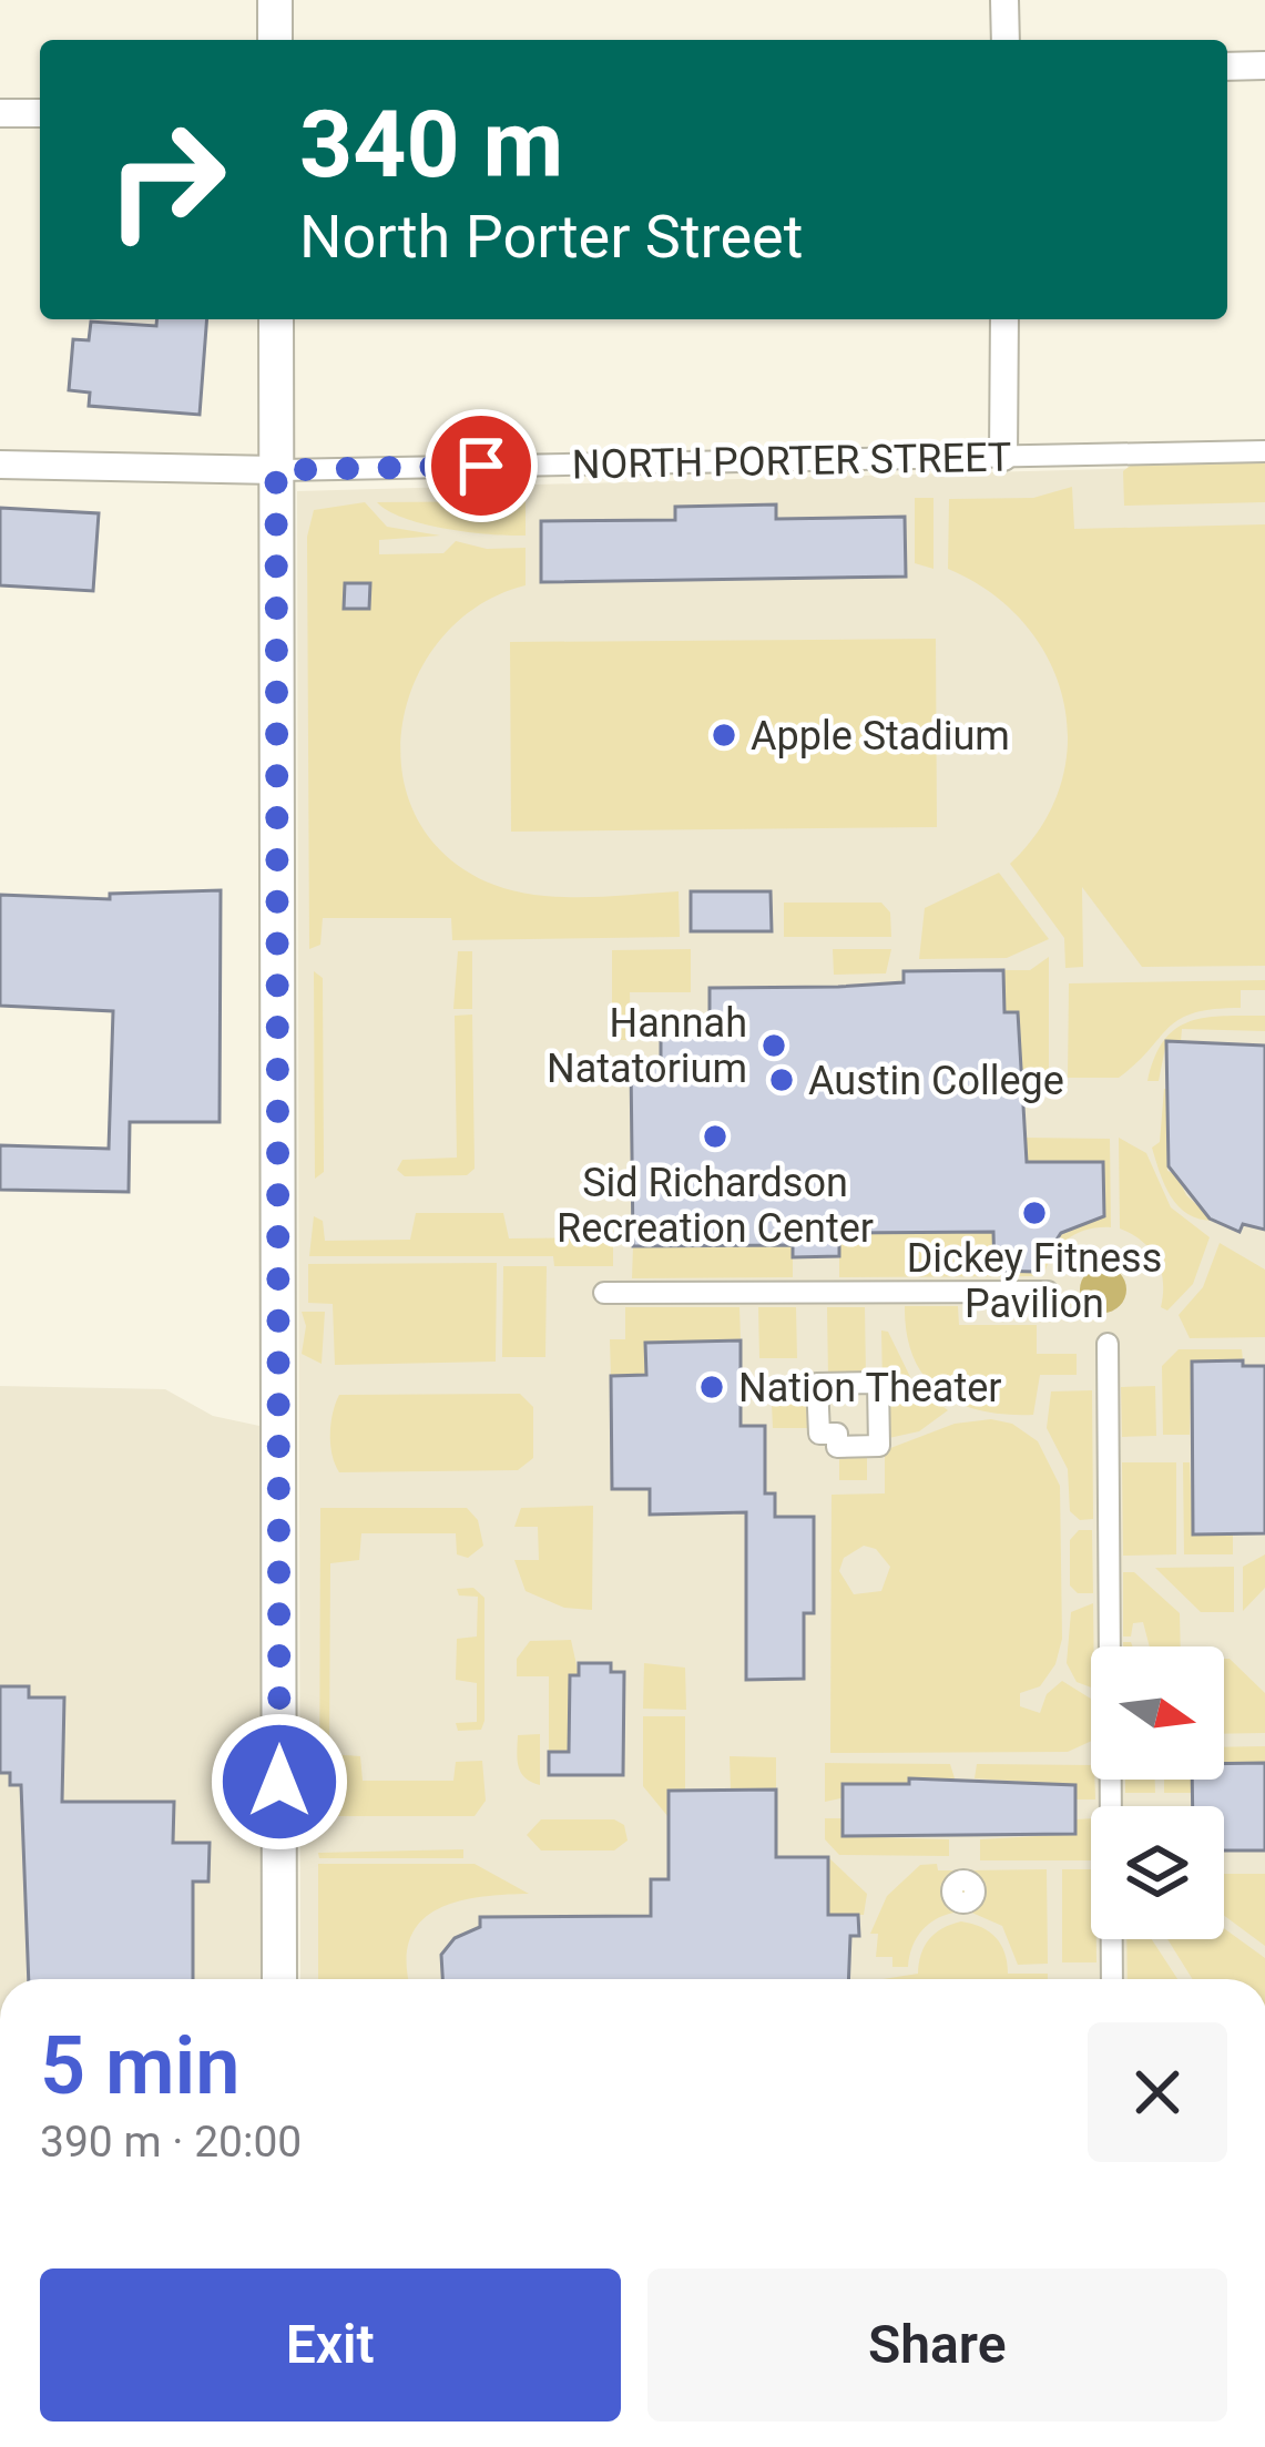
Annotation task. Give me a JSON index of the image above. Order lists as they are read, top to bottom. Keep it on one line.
{"streets":{"street":["NORTH PORTER STREET"]},"places":["Apple Stadium","Hannah Natatorium","Austin College","Sid Richardson Recreation Center","Dickey Fitness Pavilion","Nation Theater"],"north":"right","page":{"turn":["340 m","North Porter Street"],"heading":["5 min","390 m · 20:00"],"buttons":["Exit","Share"]}}
